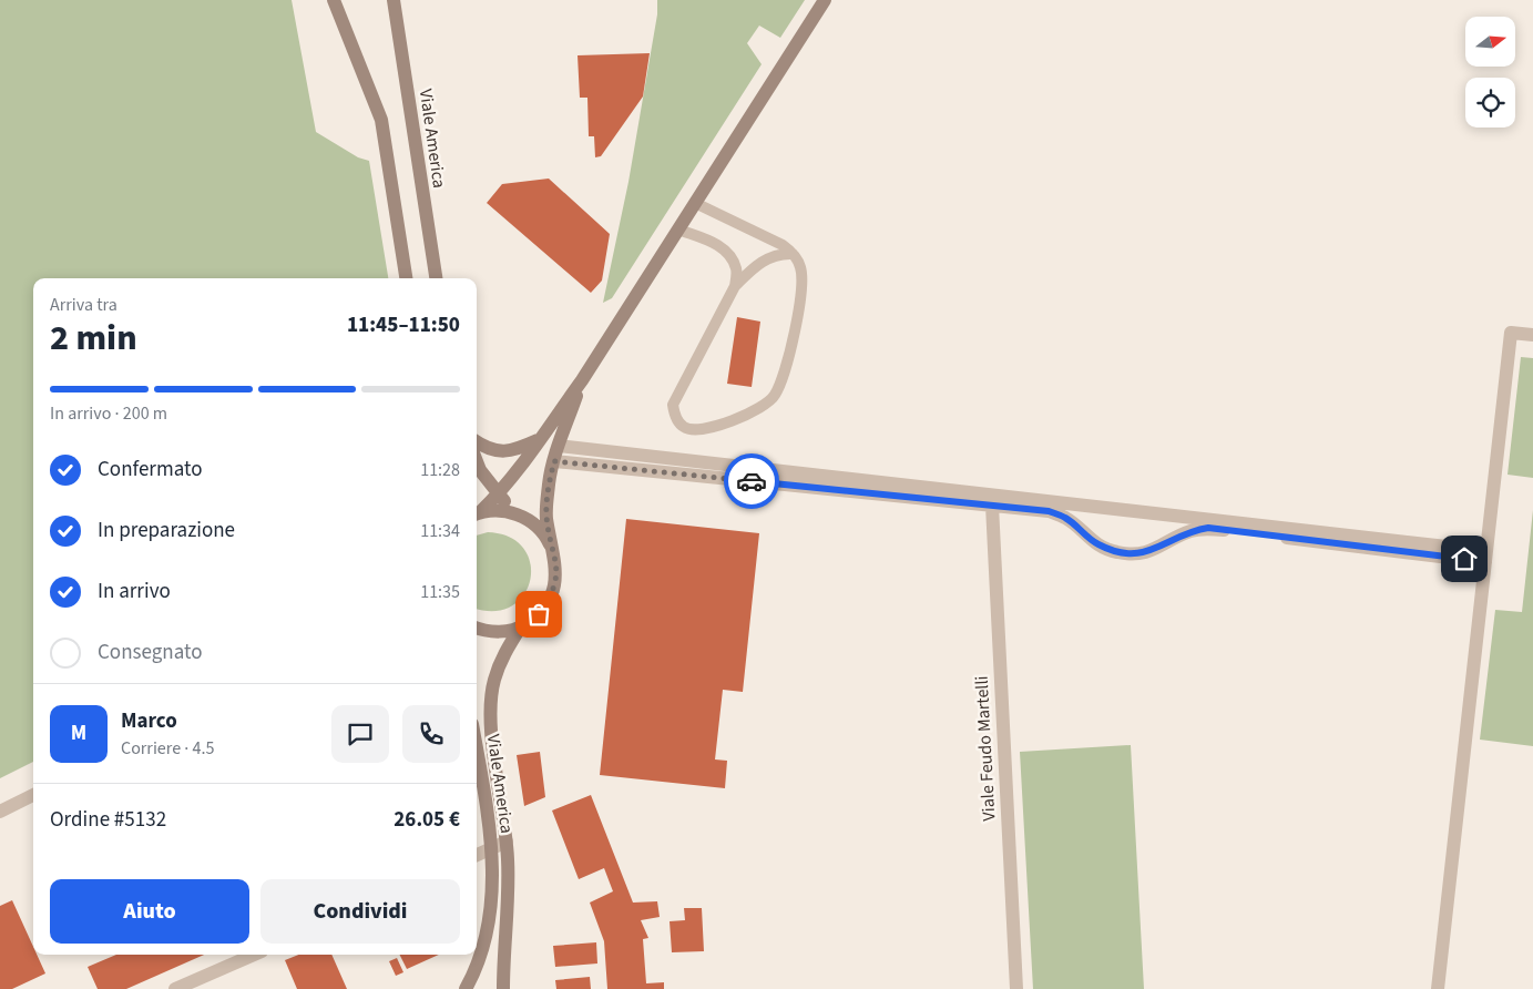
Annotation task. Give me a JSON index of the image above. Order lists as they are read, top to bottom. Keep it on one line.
{"streets":{"main road":["Viale America"],"street":["Viale Feudo Martelli"]},"north":"right","page":{"heading":["2 min","Arriva tra","11:45–11:50"],"panel":["Marco","Corriere · 4.5","Ordine #5132","26.05 €"],"bar":"In arrivo · 200 m","list":[["Confermato","11:28"],["In preparazione","11:34"],["In arrivo","11:35"],"Consegnato"],"round":"M","buttons":["Aiuto","Condividi"]}}
